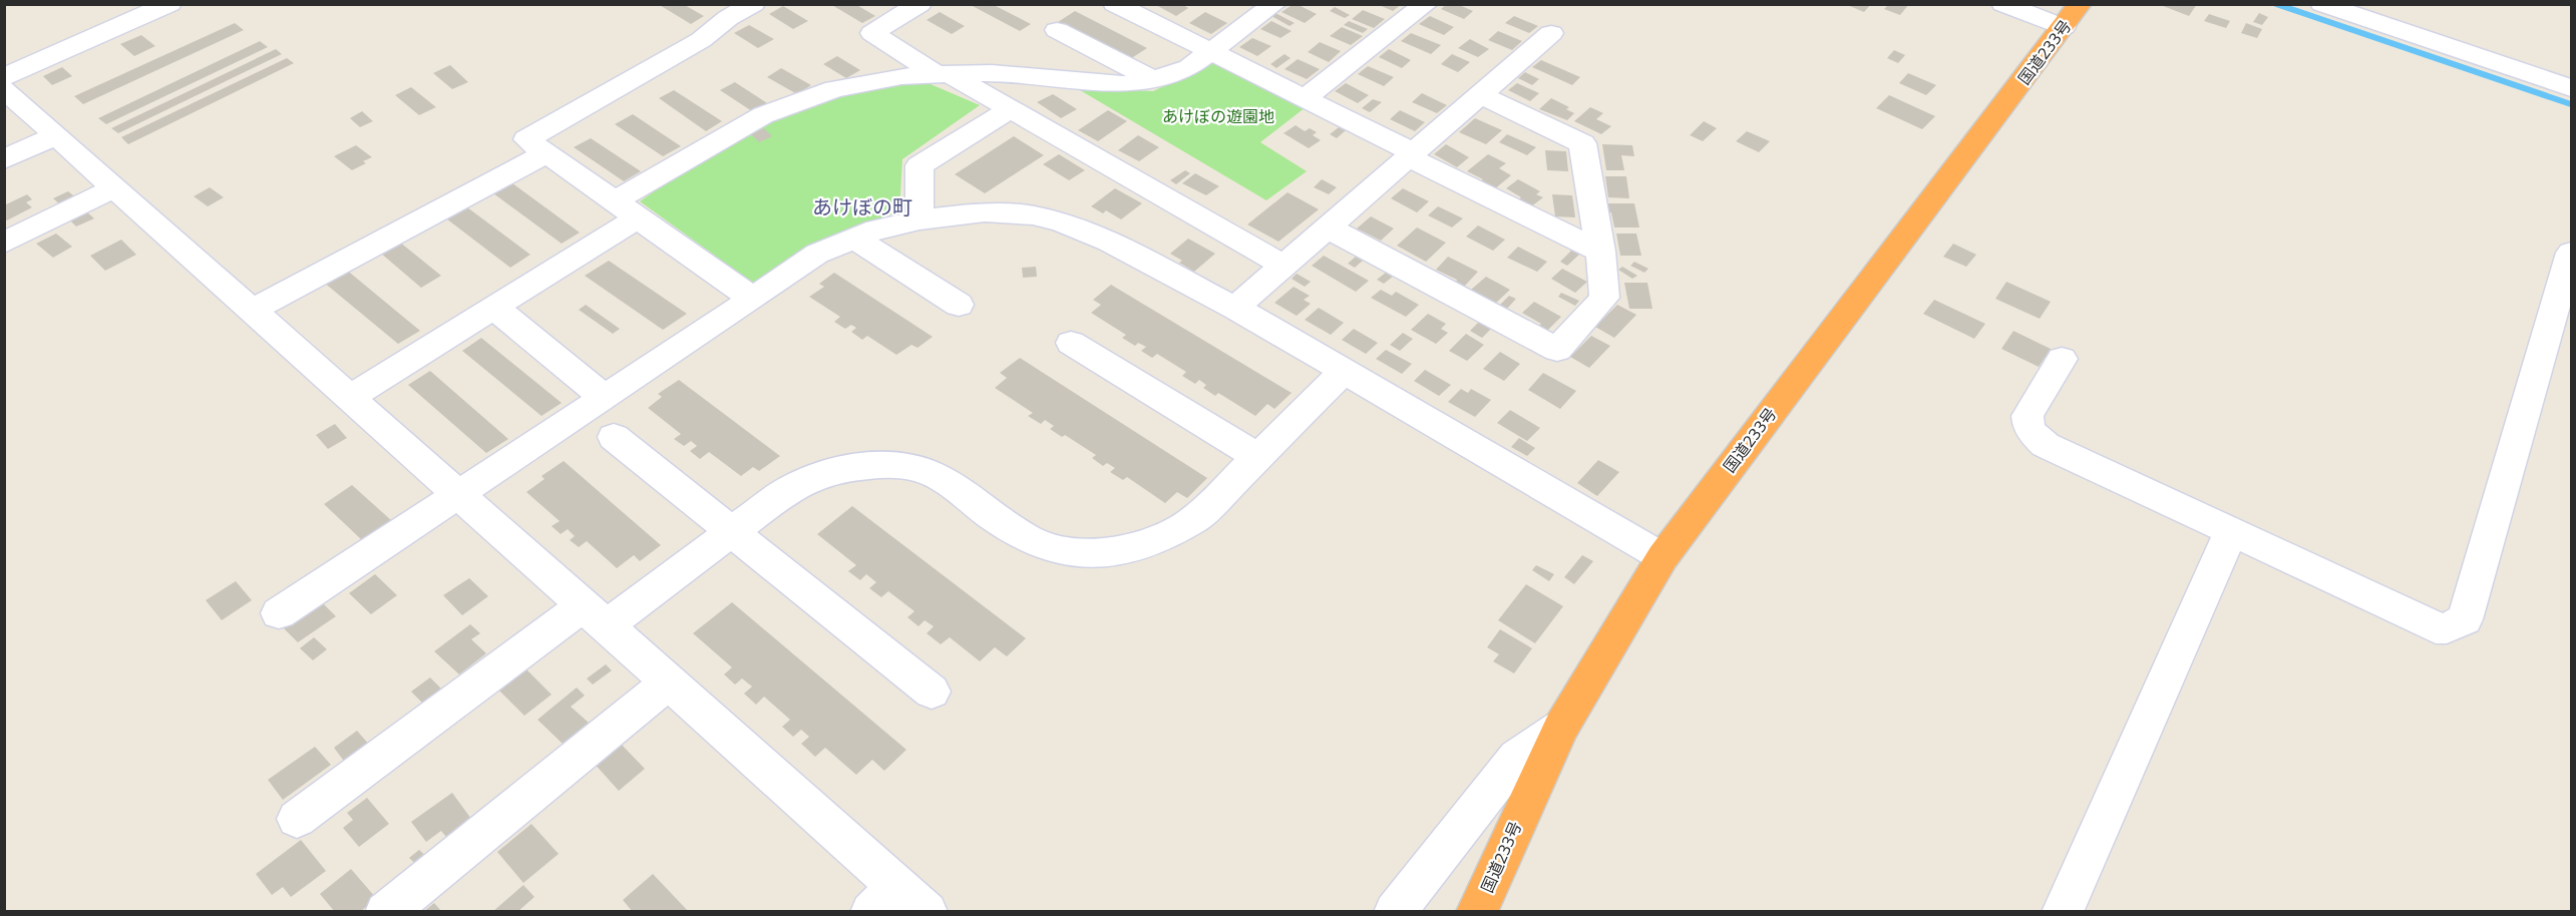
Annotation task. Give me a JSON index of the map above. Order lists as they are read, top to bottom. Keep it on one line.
{"streets":{"highway":["国道233号"]},"districts":["あけぼの町"],"parks":["あけぼの遊園地"]}
